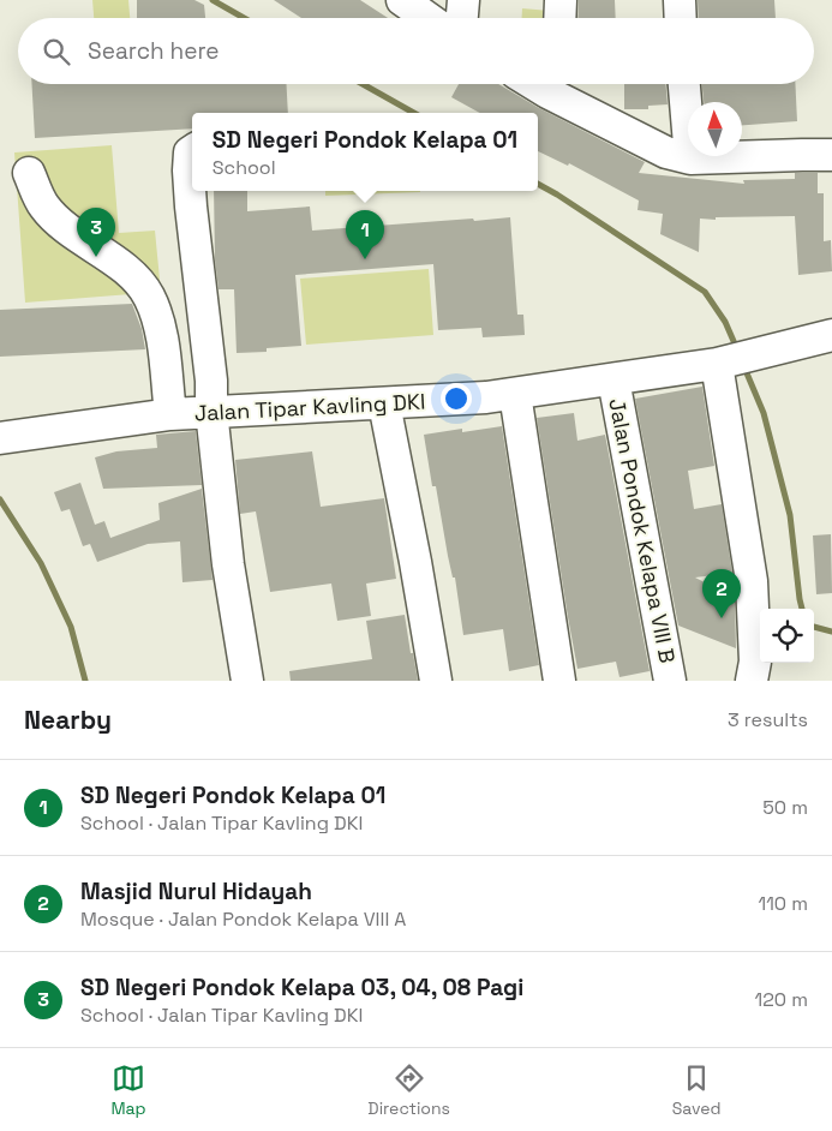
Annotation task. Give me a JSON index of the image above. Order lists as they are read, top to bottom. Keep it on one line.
{"streets":{"street":["Jalan Tipar Kavling DKI","Jalan Pondok Kelapa VIII B"]},"crossings":[["Jalan Tipar Kavling DKI","Jalan Pondok Kelapa VIII B"]],"north":"top","page":{"search":"Search here","popup":["SD Negeri Pondok Kelapa 01","School"],"pins":["3","1","2"],"heading":["Nearby","3 results"],"list":[{"mark":"1","name":"SD Negeri Pondok Kelapa 01","note":"School · Jalan Tipar Kavling DKI","value":"50 m"},{"mark":"2","name":"Masjid Nurul Hidayah","note":"Mosque · Jalan Pondok Kelapa VIII A","value":"110 m"},{"mark":"3","name":"SD Negeri Pondok Kelapa 03, 04, 08 Pagi","note":"School · Jalan Tipar Kavling DKI","value":"120 m"}],"nav":["Map","Directions","Saved"]}}
